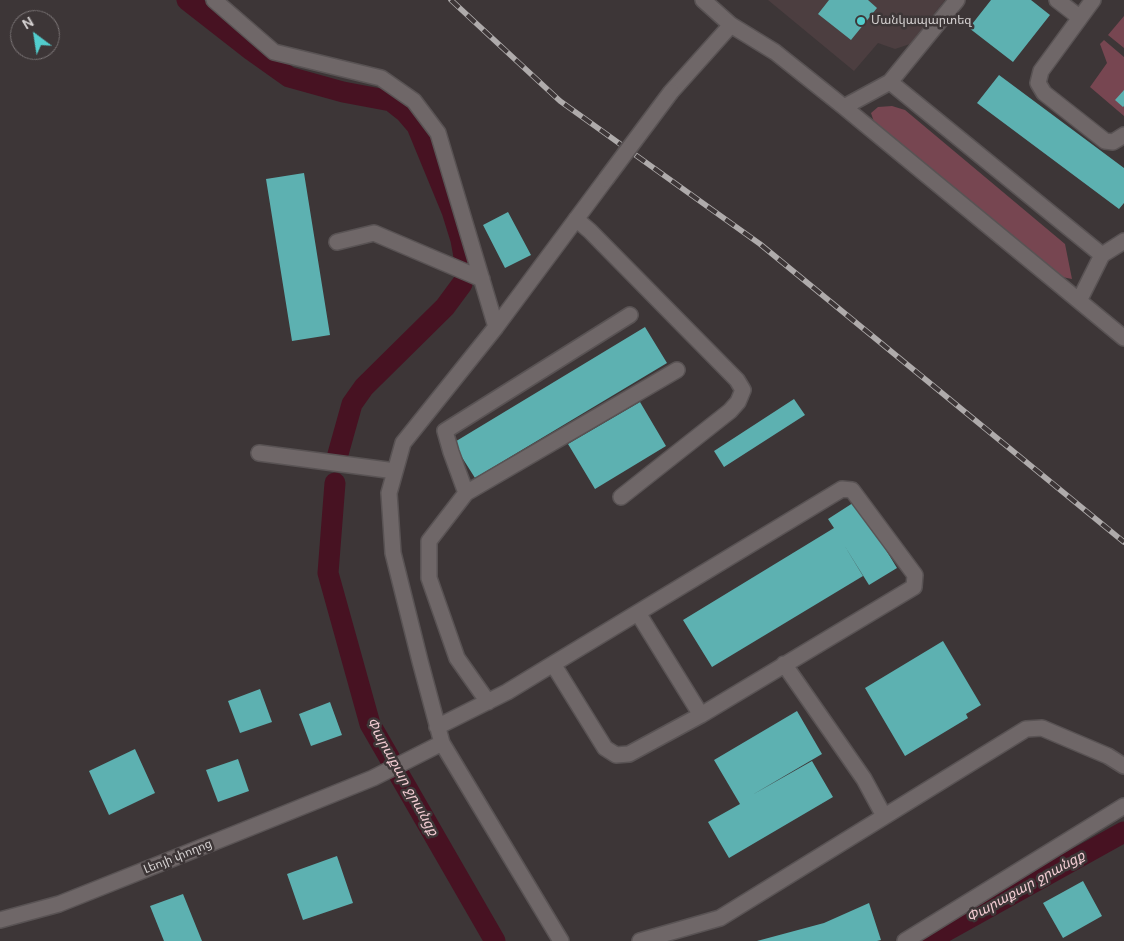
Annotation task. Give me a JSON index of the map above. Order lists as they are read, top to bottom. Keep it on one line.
{"streets":{"street":["Լեոյի փողոց"]},"water":["Փարաքար ջրանցք"],"places":["Մանկապարտեզ"],"north":"top left"}
